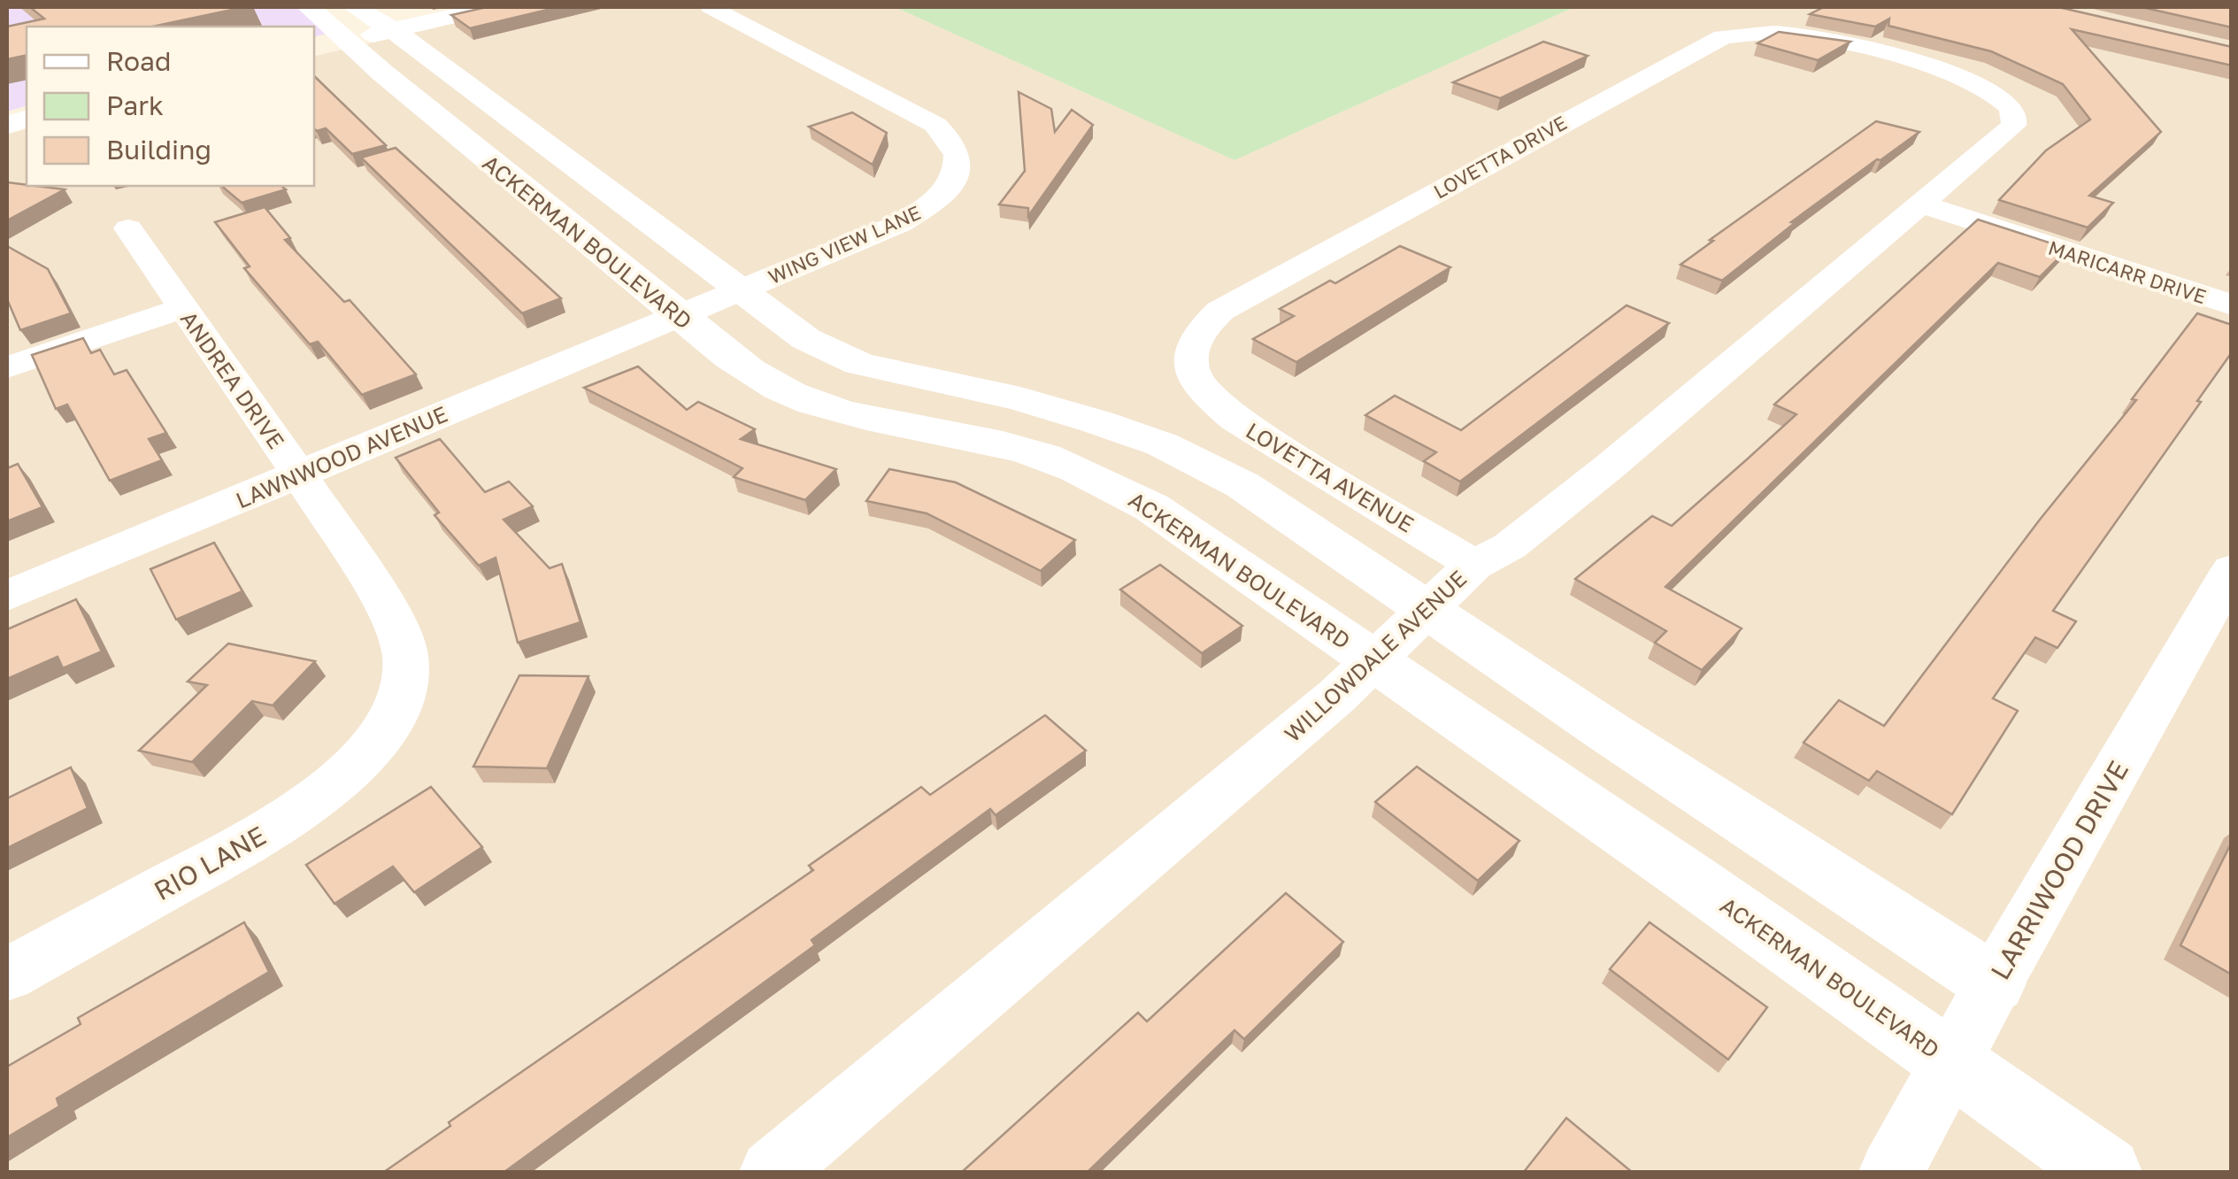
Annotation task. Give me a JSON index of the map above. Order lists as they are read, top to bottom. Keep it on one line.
{"streets":{"street":["LOVETTA DRIVE","ACKERMAN BOULEVARD","WING VIEW LANE","MARICARR DRIVE","ANDREA DRIVE","LAWNWOOD AVENUE","LOVETTA AVENUE","WILLOWDALE AVENUE","RIO LANE","LARRIWOOD DRIVE"]},"crossings":[["LOVETTA DRIVE","LOVETTA AVENUE"],["LOVETTA DRIVE","WILLOWDALE AVENUE"],["ACKERMAN BOULEVARD","WING VIEW LANE"],["ACKERMAN BOULEVARD","LAWNWOOD AVENUE"],["ACKERMAN BOULEVARD","WILLOWDALE AVENUE"],["ACKERMAN BOULEVARD","LARRIWOOD DRIVE"],["WING VIEW LANE","LAWNWOOD AVENUE"],["MARICARR DRIVE","WILLOWDALE AVENUE"],["ANDREA DRIVE","LAWNWOOD AVENUE"],["ANDREA DRIVE","RIO LANE"],["LOVETTA AVENUE","WILLOWDALE AVENUE"]],"legend":["Road","Park","Building"]}
